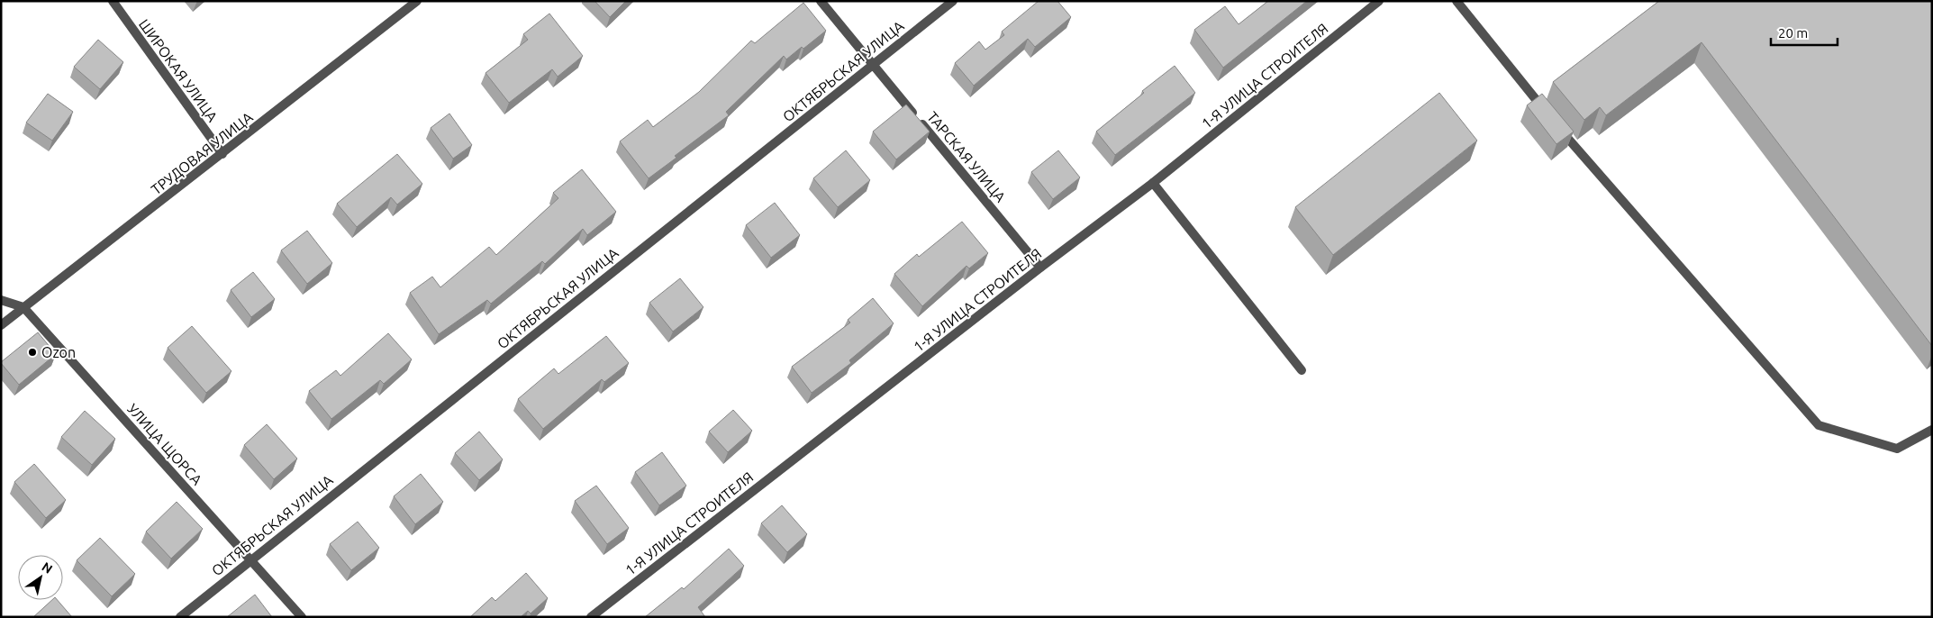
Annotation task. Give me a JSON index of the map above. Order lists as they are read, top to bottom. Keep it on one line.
{"streets":{"street":["ШИРОКАЯ УЛИЦА","ОКТЯБРЬСКАЯ УЛИЦА","1-Я УЛИЦА СТРОИТЕЛЯ","ТРУДОВАЯ УЛИЦА","ТАРСКАЯ УЛИЦА","УЛИЦА ЩОРСА"]},"crossings":[["ШИРОКАЯ УЛИЦА","ТРУДОВАЯ УЛИЦА"],["ОКТЯБРЬСКАЯ УЛИЦА","ТАРСКАЯ УЛИЦА"],["ОКТЯБРЬСКАЯ УЛИЦА","УЛИЦА ЩОРСА"],["1-Я УЛИЦА СТРОИТЕЛЯ","ТАРСКАЯ УЛИЦА"],["ТРУДОВАЯ УЛИЦА","УЛИЦА ЩОРСА"]],"places":["Ozon"],"scale_bar":"20 m","north":"top right"}
